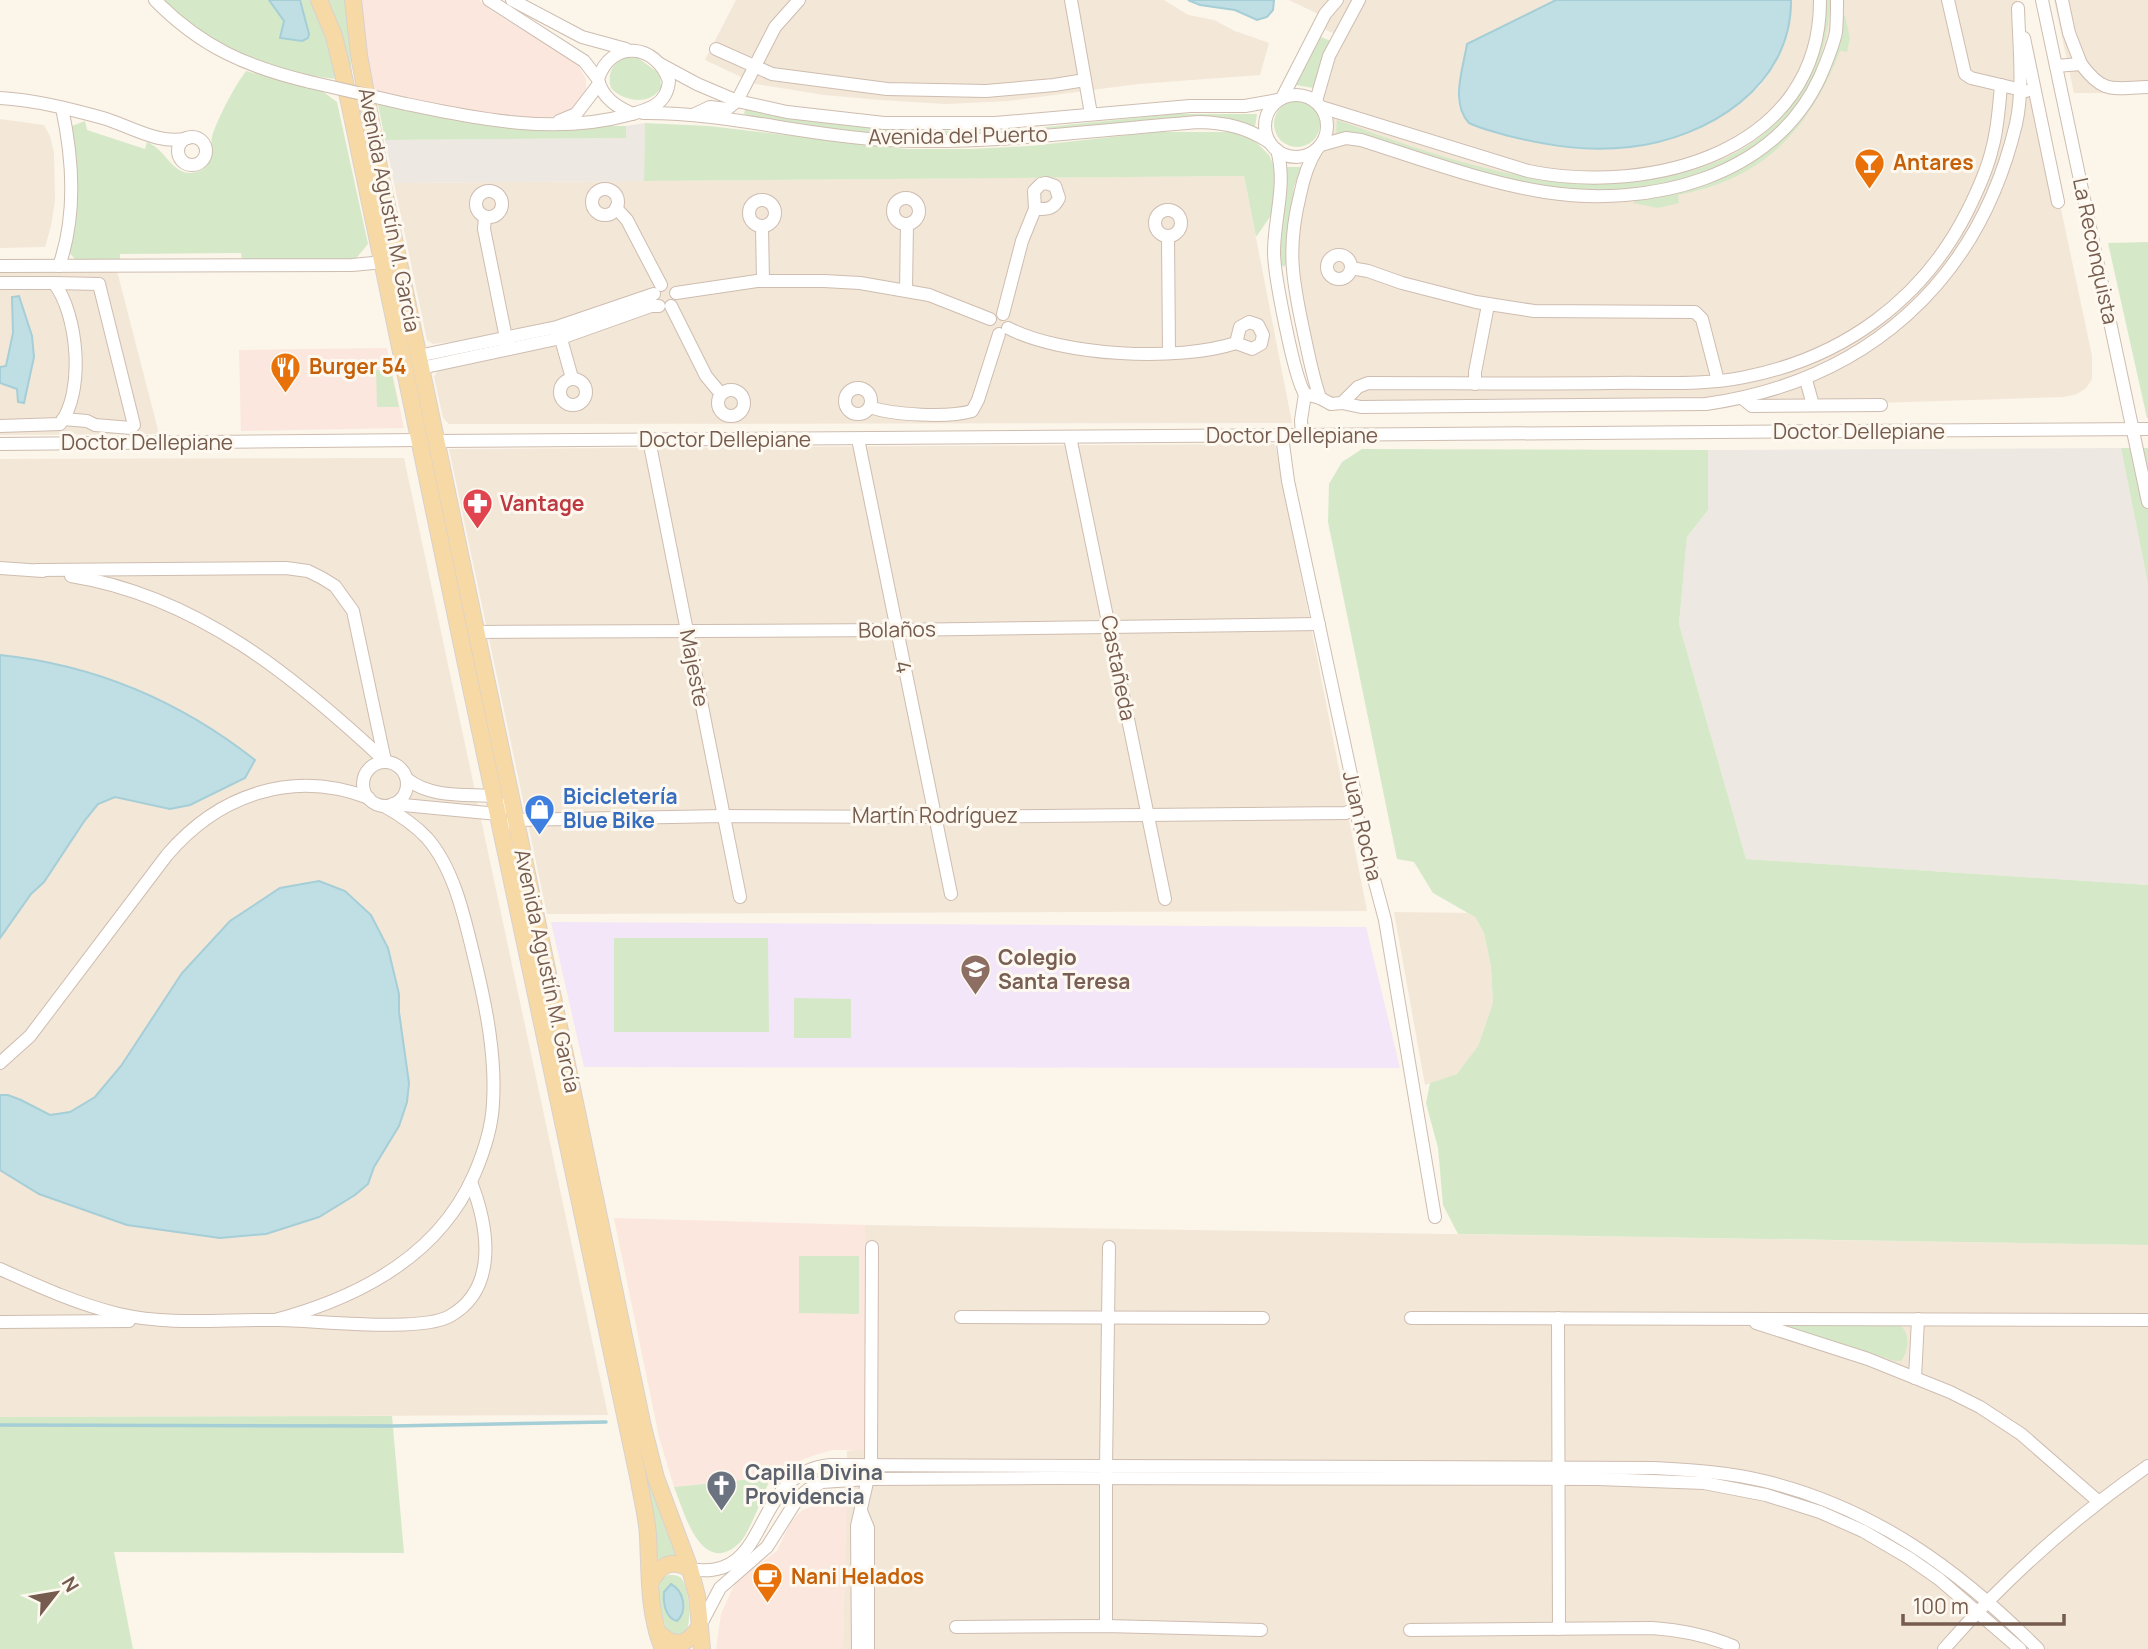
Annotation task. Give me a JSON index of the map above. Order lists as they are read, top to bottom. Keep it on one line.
{"streets":{"main road":["Avenida Agustín M. García"],"street":["Avenida del Puerto","La Reconquista","Doctor Dellepiane","Bolaños","4","Majeste","Castañeda","Martín Rodríguez","Juan Rocha"]},"crossings":[["Avenida Agustín M. García","Doctor Dellepiane"],["Avenida Agustín M. García","Bolaños"],["Avenida Agustín M. García","Martín Rodríguez"],["La Reconquista","Doctor Dellepiane"],["Doctor Dellepiane","4"],["Doctor Dellepiane","Majeste"],["Doctor Dellepiane","Castañeda"],["Doctor Dellepiane","Juan Rocha"],["Bolaños","4"],["Bolaños","Majeste"],["Bolaños","Castañeda"],["Bolaños","Juan Rocha"],["4","Martín Rodríguez"],["Majeste","Martín Rodríguez"],["Castañeda","Martín Rodríguez"],["Martín Rodríguez","Juan Rocha"]],"places":{"bar":["Antares"],"restaurant":["Burger 54"],"pharmacy":["Vantage"],"shop":["Bicicletería Blue Bike"],"school or university":["Colegio Santa Teresa"],"church":["Capilla Divina Providencia"],"cafe":["Nani Helados"]},"scale_bar":"100 m","north":"top right"}
